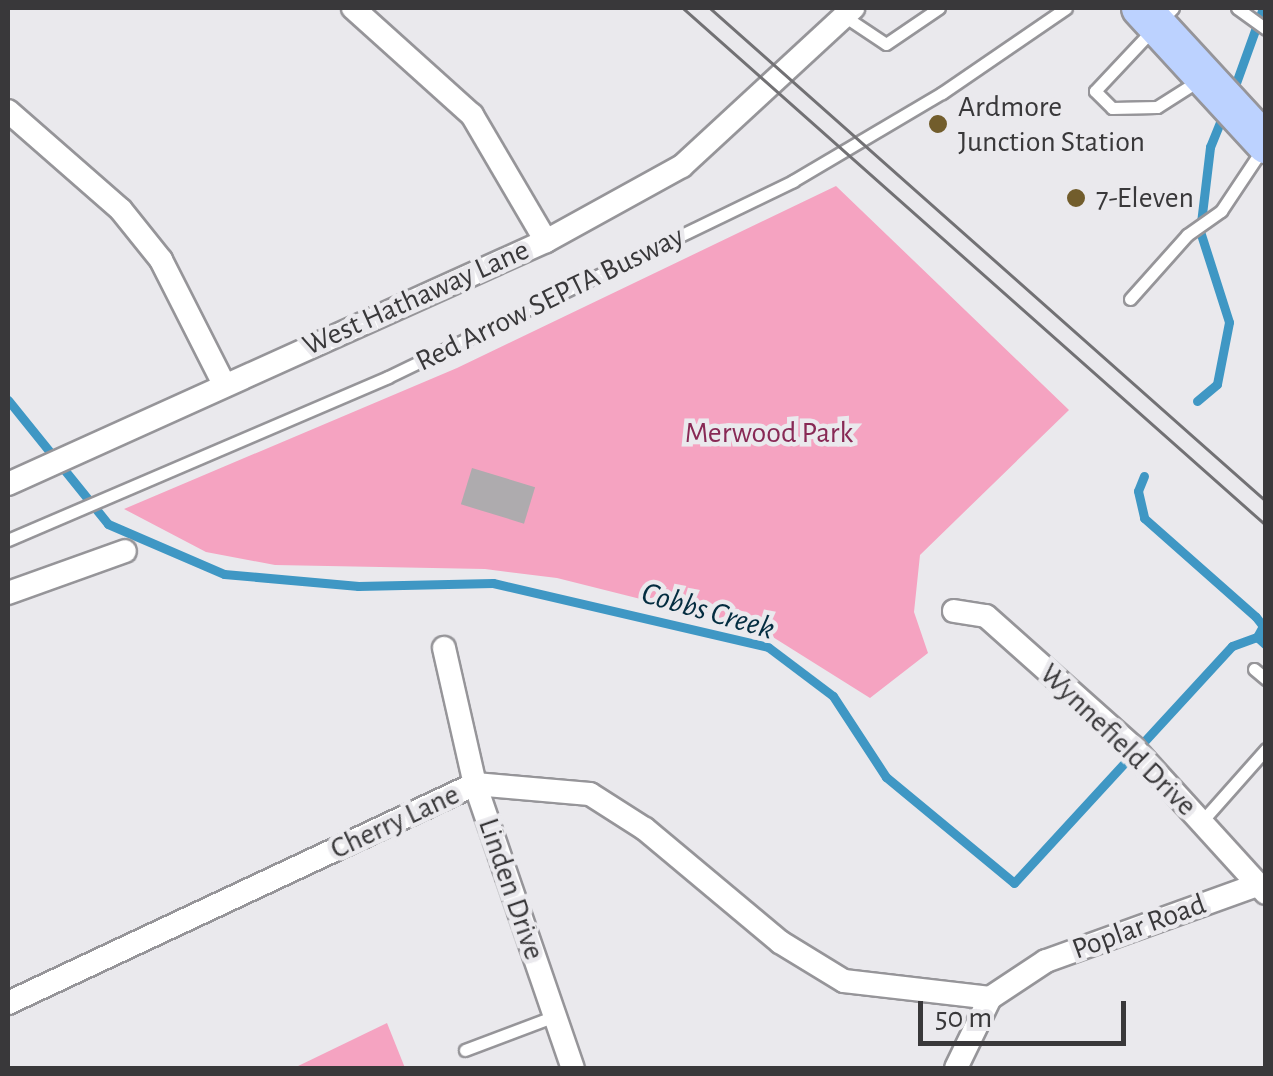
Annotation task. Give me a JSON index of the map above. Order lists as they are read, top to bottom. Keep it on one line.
{"streets":{"street":["West Hathaway Lane","Wynnefield Drive","Cherry Lane","Linden Drive","Poplar Road"],"lane":["Red Arrow SEPTA Busway"]},"crossings":[["Wynnefield Drive","Poplar Road"],["Cherry Lane","Linden Drive"],["Cherry Lane","Poplar Road"]],"water":["Cobbs Creek"],"parks":["Merwood Park"],"places":["Ardmore Junction Station","7-Eleven"],"scale_bar":"50 m"}
